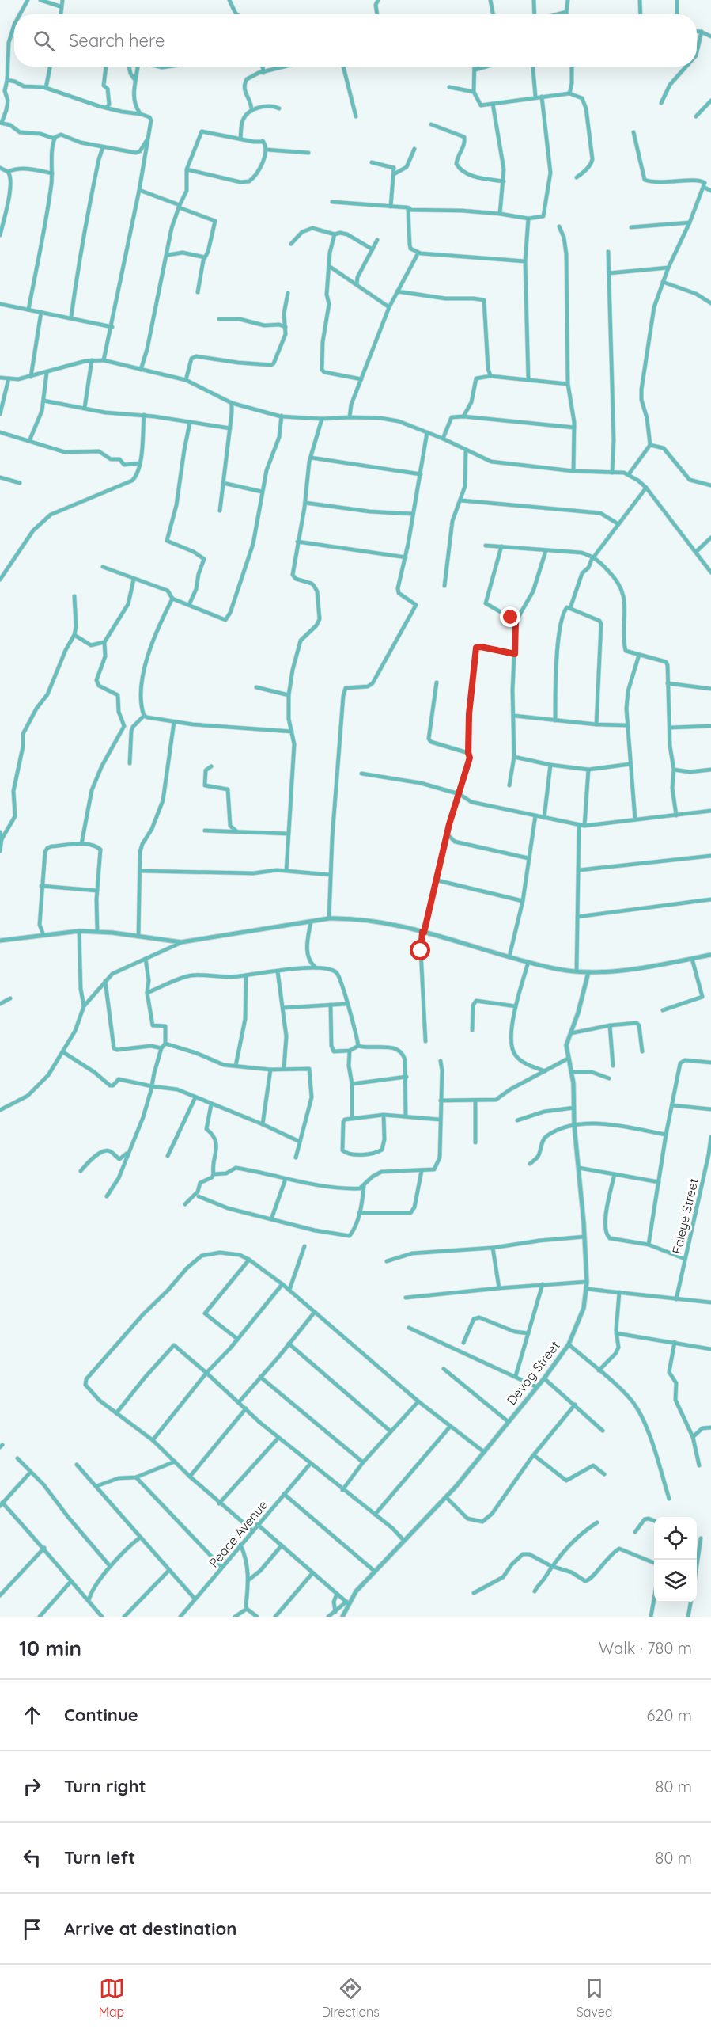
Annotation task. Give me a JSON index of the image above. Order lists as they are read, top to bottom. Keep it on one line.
{"streets":{"street":["Faleye Street","Devog Street","Peace Avenue"]},"page":{"search":"Search here","heading":["10 min","Walk · 780 m"],"list":[["Continue","620 m"],["Turn right","80 m"],["Turn left","80 m"],"Arrive at destination"],"nav":["Map","Directions","Saved"]}}
